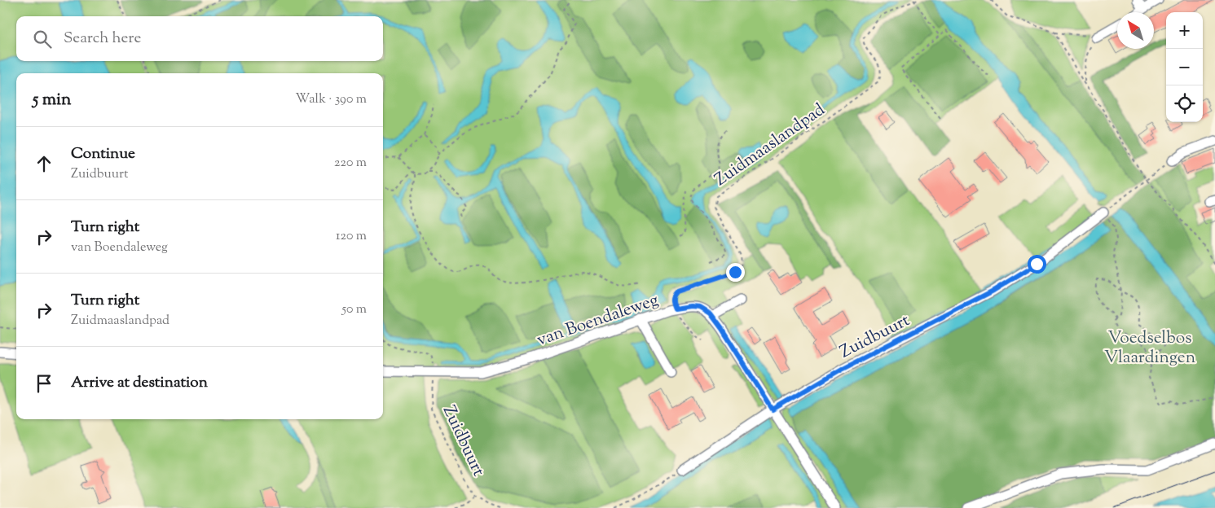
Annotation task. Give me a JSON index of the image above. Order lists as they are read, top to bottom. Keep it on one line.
{"streets":{"street":["van Boendaleweg","Zuidbuurt"],"path":["Zuidmaaslandpad"]},"crossings":[["Zuidmaaslandpad","van Boendaleweg"],["van Boendaleweg","Zuidbuurt"]],"parks":["Voedselbos Vlaardingen"],"north":"top left","page":{"map_buttons":["+","−"],"search":"Search here","heading":["5 min","Walk · 390 m"],"list":[["Continue","Zuidbuurt","220 m"],["Turn right","van Boendaleweg","120 m"],["Turn right","Zuidmaaslandpad","50 m"],"Arrive at destination"]}}
